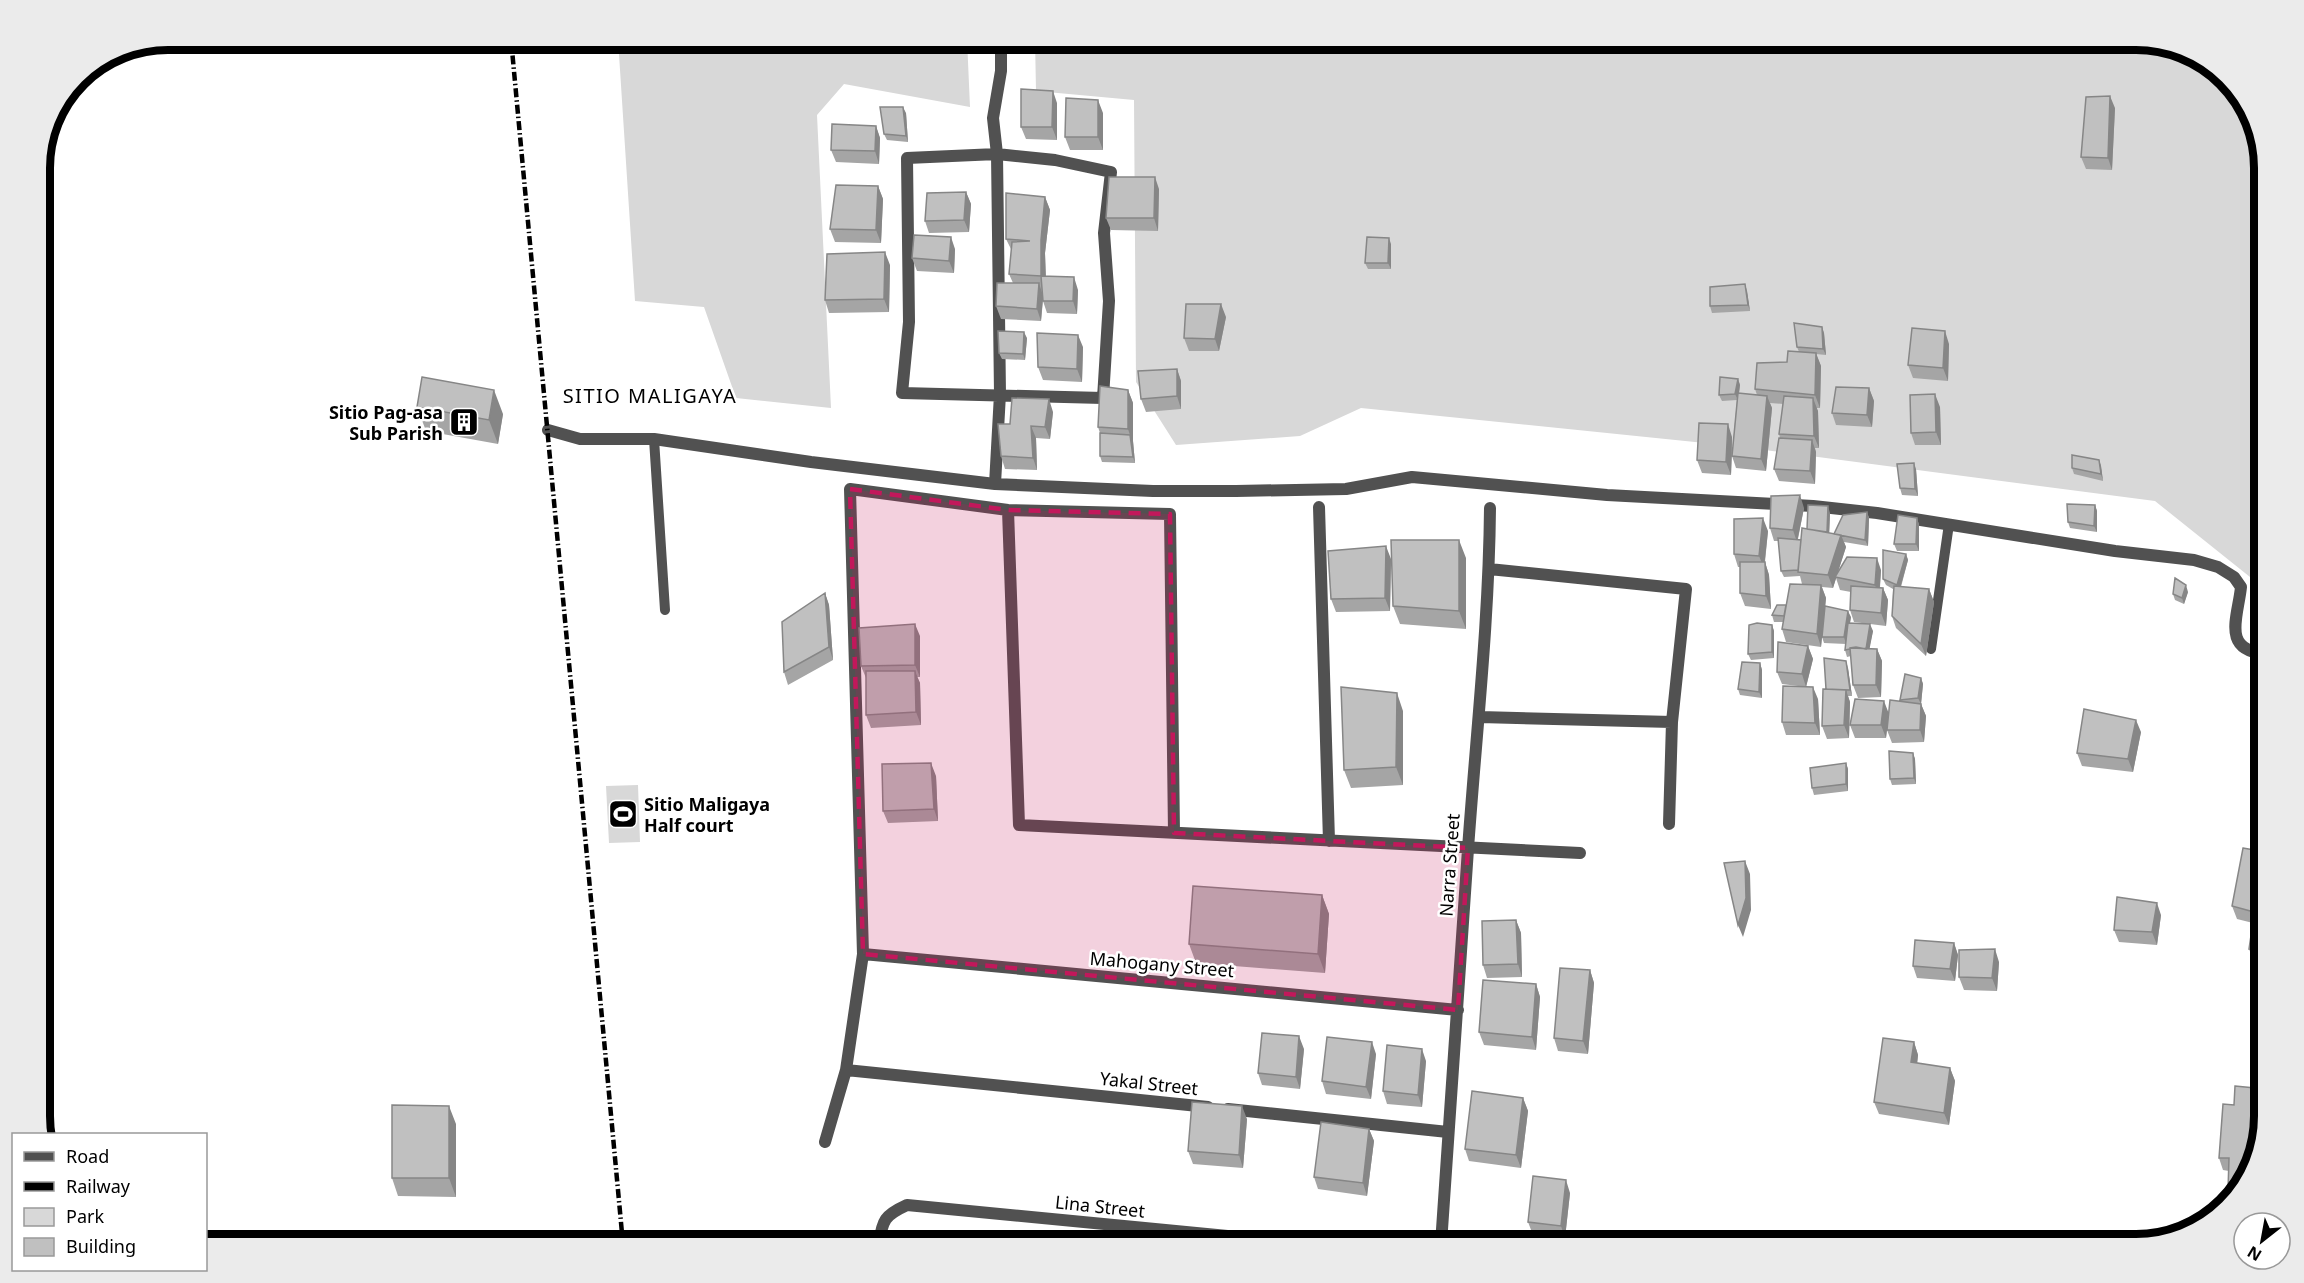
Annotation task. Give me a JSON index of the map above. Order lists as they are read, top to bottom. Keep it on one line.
{"streets":{"street":["Narra Street","Mahogany Street","Yakal Street","Lina Street"]},"crossings":[["Narra Street","Mahogany Street"],["Narra Street","Yakal Street"]],"districts":["SITIO MALIGAYA"],"places":{"building":["Sitio Pag-asa Sub Parish"],"sports":["Sitio Maligaya Half court"]},"legend":["Road","Railway","Park","Building"],"north":"bottom left"}
